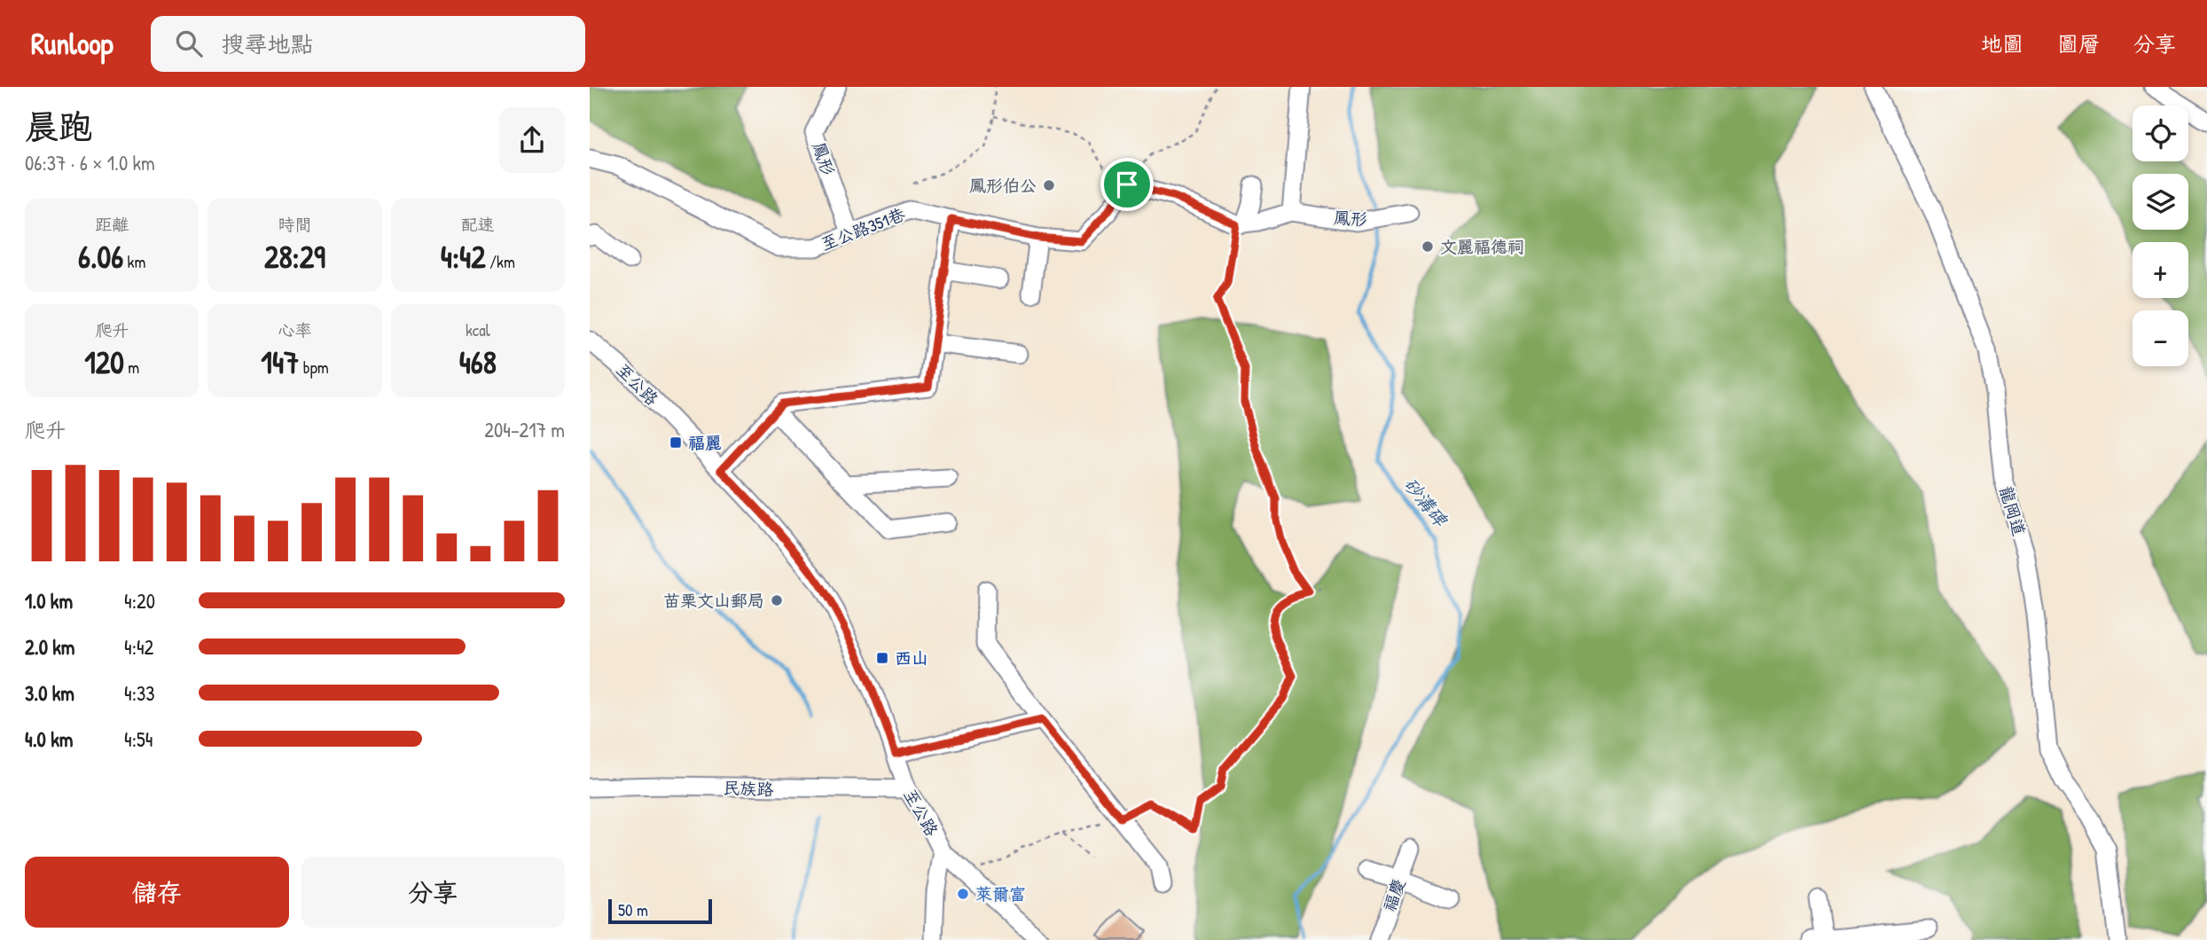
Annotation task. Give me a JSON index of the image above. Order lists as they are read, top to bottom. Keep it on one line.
{"streets":{"street":["鳳形","至公路351巷","至公路","龍岡道","民族路","福慶"]},"crossings":[["鳳形","至公路351巷"],["至公路","民族路"]],"water":["砂溝碑"],"places":{"other":["鳳形伯公","文麗福德祠","苗栗文山郵局","萊爾富"],"transit":["福麗","西山"]},"scale_bar":"50 m","page":{"header":"Runloop","search":"搜尋地點","nav":["地圖","圖層","分享"],"heading":["晨跑","06:37 · 6 × 1.0 km"],"map_buttons":["+","−"],"stats":[["距離","6.06 km"],["時間","28:29"],["配速","4:42 /km"],["爬升","120 m"],["心率","147 bpm"],["kcal","468"]],"chart":["爬升","204–217 m"],"list":[{"name":"1.0 km","note":"4:20"},{"name":"2.0 km","note":"4:42"},{"name":"3.0 km","note":"4:33"},{"name":"4.0 km","note":"4:54"}],"buttons":["儲存","分享"],"scale":"50 m"}}
